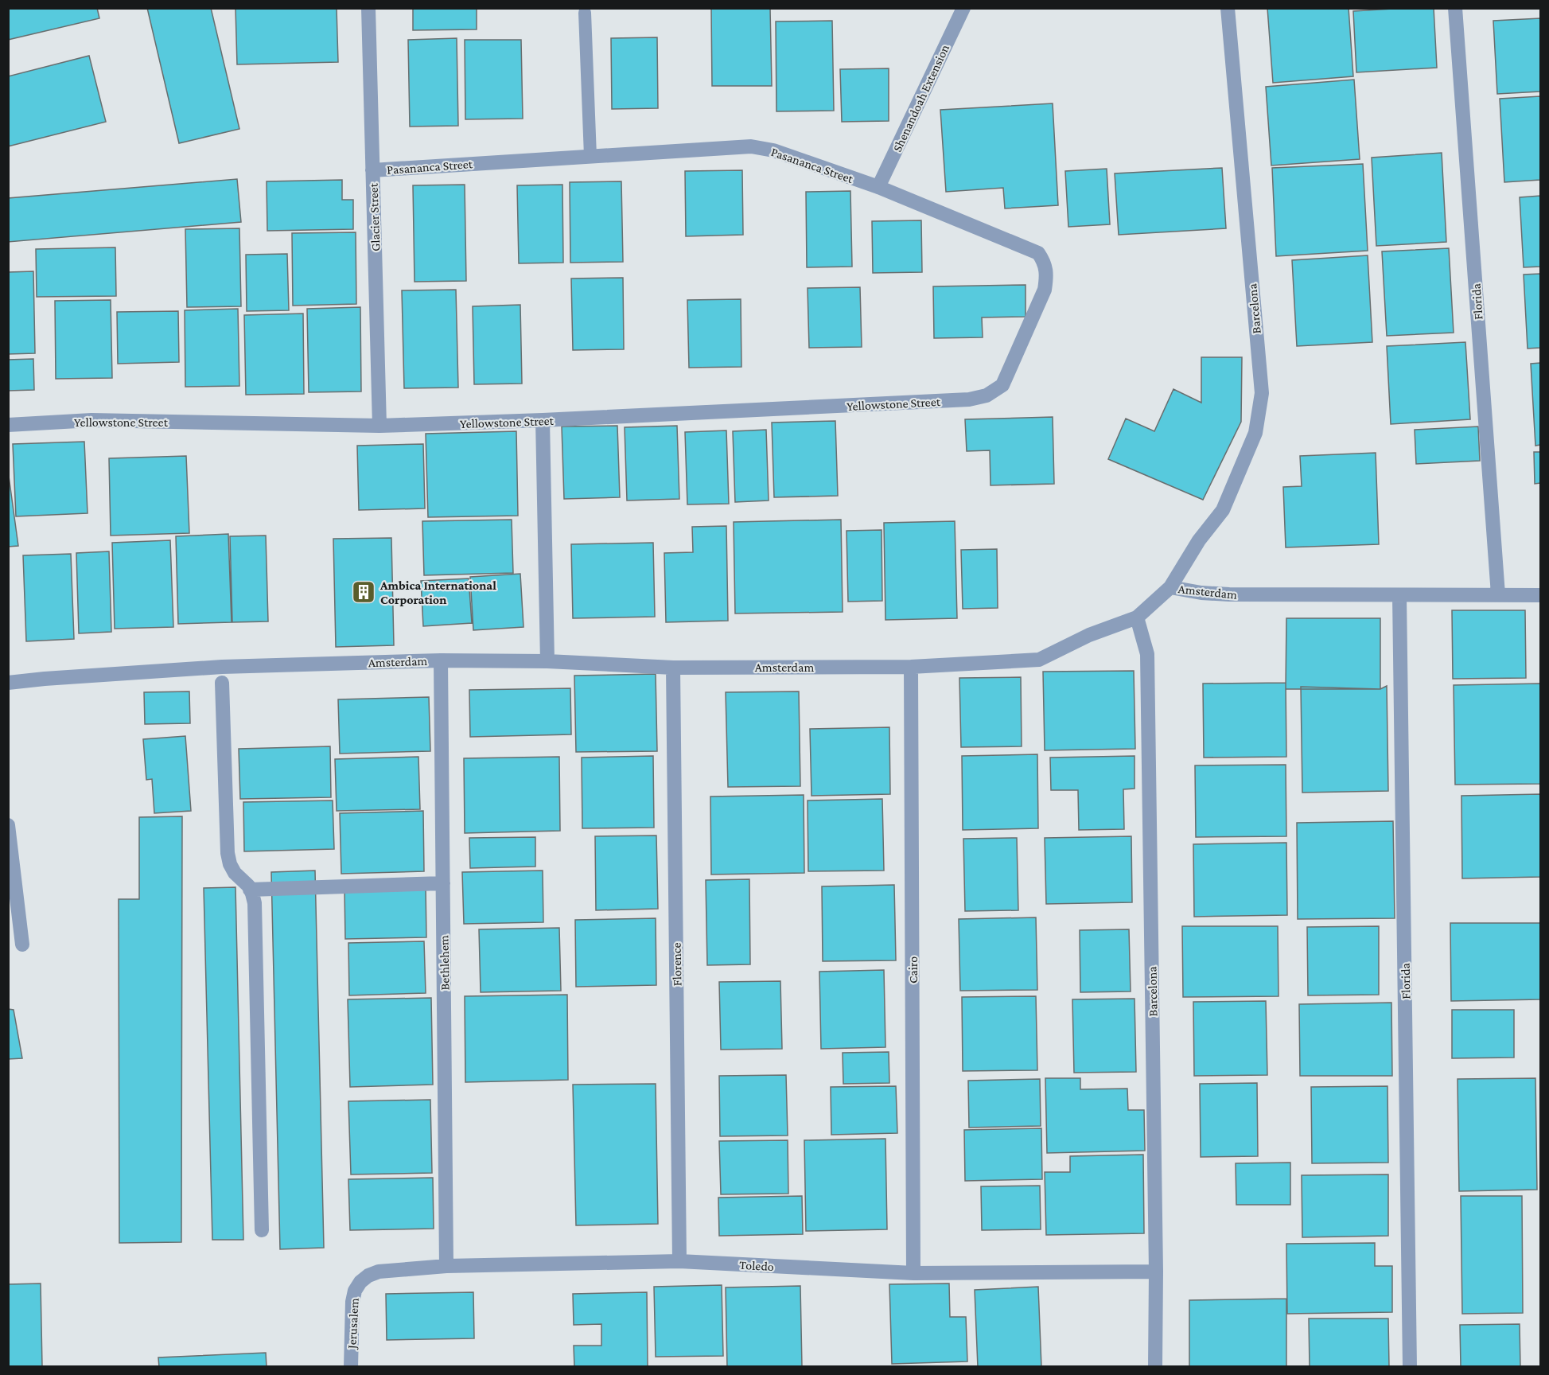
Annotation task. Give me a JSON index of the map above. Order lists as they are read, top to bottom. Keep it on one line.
{"streets":{"street":["Shenandoah Extension","Pasananca Street","Glacier Street","Florida","Barcelona","Yellowstone Street","Amsterdam","Bethlehem","Florence","Cairo","Toledo","Jerusalem"]},"crossings":[["Shenandoah Extension","Pasananca Street"],["Pasananca Street","Glacier Street"],["Pasananca Street","Yellowstone Street"],["Glacier Street","Yellowstone Street"],["Florida","Amsterdam"],["Barcelona","Amsterdam"],["Barcelona","Toledo"],["Amsterdam","Bethlehem"],["Amsterdam","Florence"],["Amsterdam","Cairo"],["Bethlehem","Toledo"],["Florence","Toledo"],["Cairo","Toledo"],["Toledo","Jerusalem"]],"places":{"building":["Ambica International Corporation"]}}
